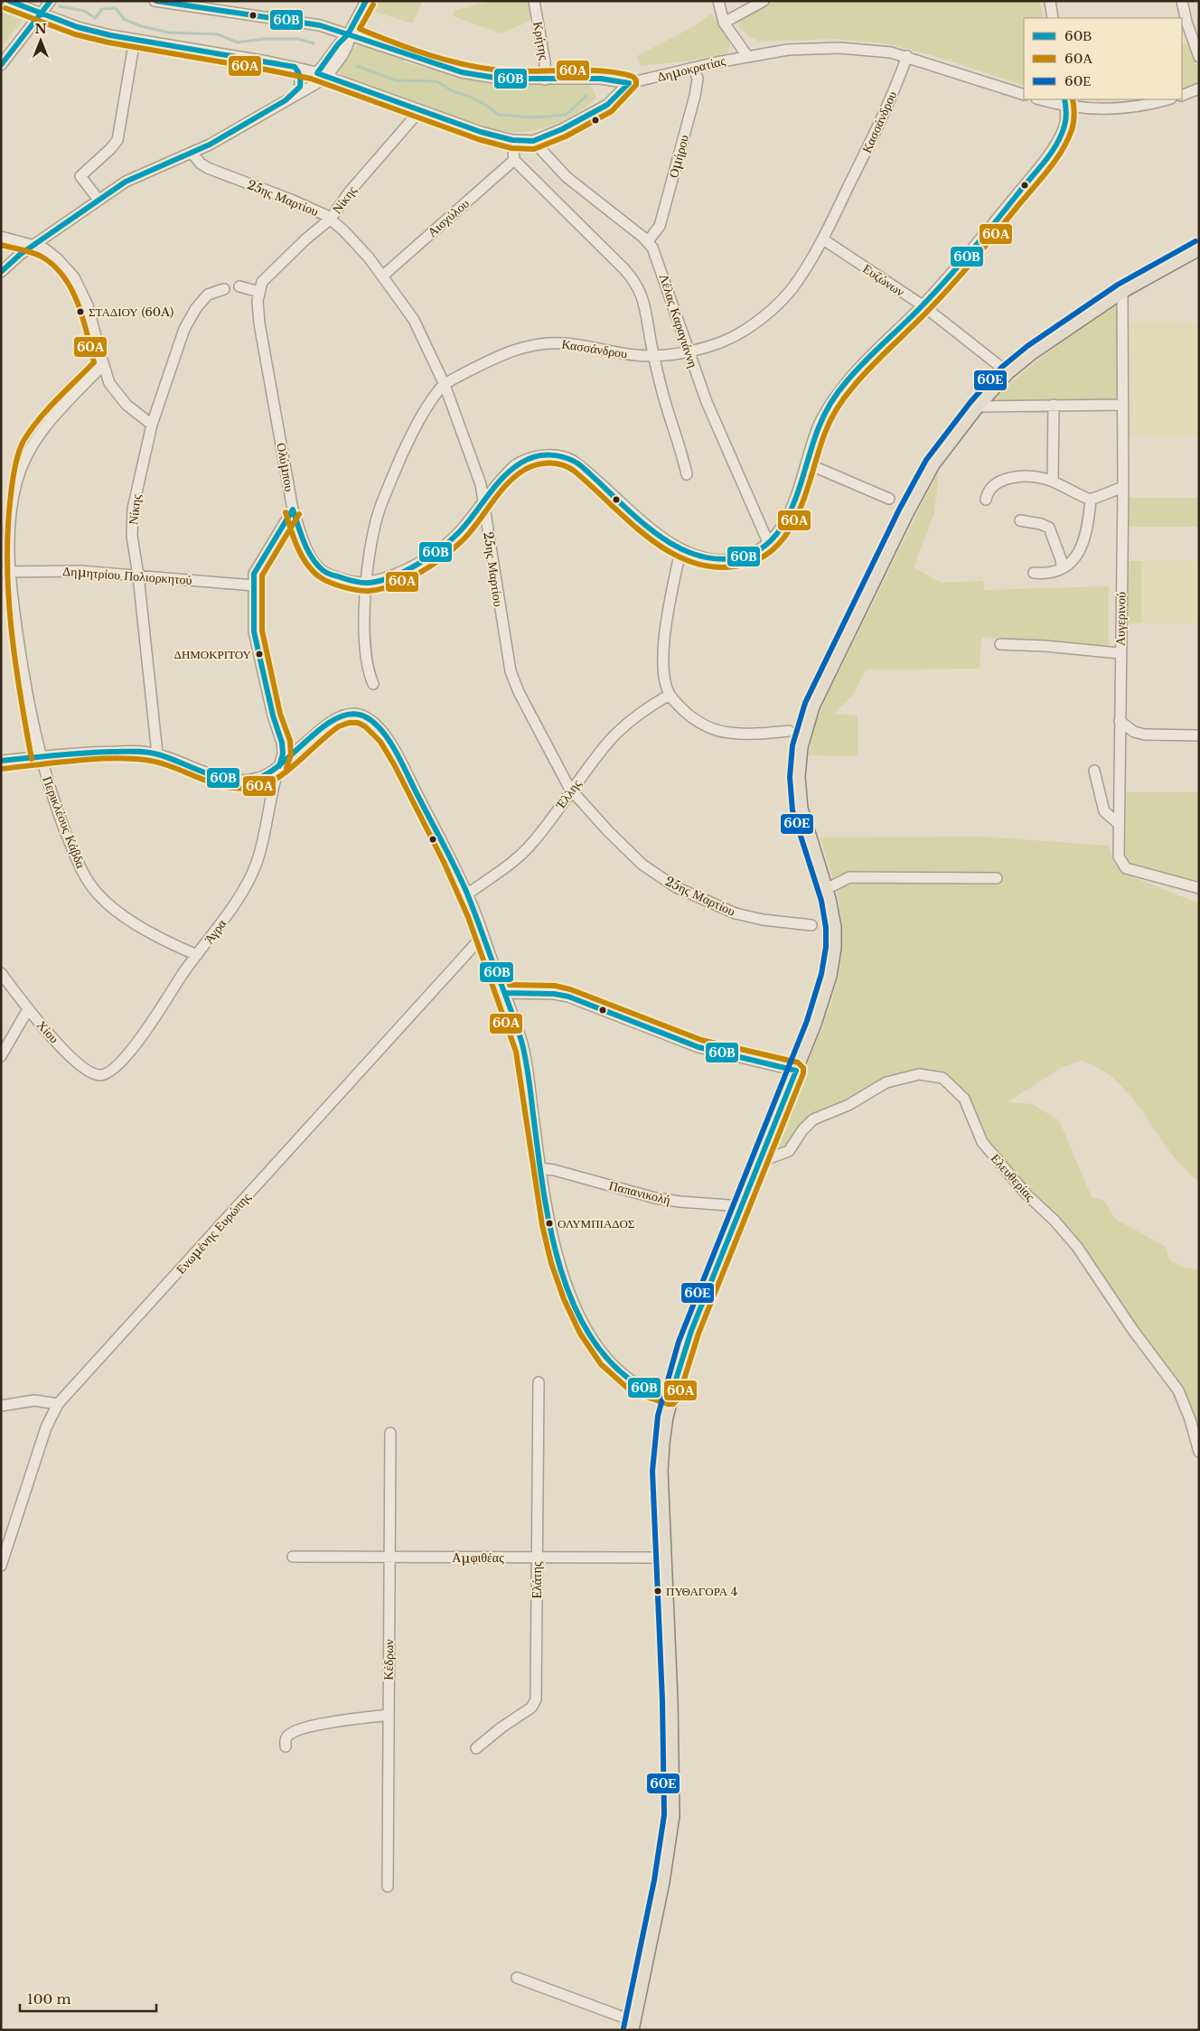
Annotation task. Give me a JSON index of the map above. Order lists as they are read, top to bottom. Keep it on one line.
{"streets":{"street":["Κρήτης","Δημοκρατίας","Κασσάνδρου","Ομήρου","25ης Μαρτίου","Νίκης","Αισχύλου","Ευζώνων","Λέλας Καραγιάννη","Ολύμπου","Δημητρίου Πολιορκητού","Αυγερινού","Έλλης","Περικλέους Κάβδα","Άγρα","Χίου","Ελευθερίας","Παπανικολή","Ενωμένης Ευρώπης","Αμφιθέας","Ελάτης","Κέδρων"]},"crossings":[["Δημοκρατίας","Κασσάνδρου"],["Δημοκρατίας","Ομήρου"],["Κασσάνδρου","25ης Μαρτίου"],["Κασσάνδρου","Ευζώνων"],["Κασσάνδρου","Λέλας Καραγιάννη"],["Κασσάνδρου","Ολύμπου"],["Ομήρου","Λέλας Καραγιάννη"],["25ης Μαρτίου","Νίκης"],["25ης Μαρτίου","Αισχύλου"],["25ης Μαρτίου","Ολύμπου"],["25ης Μαρτίου","Έλλης"],["Νίκης","Ολύμπου"],["Νίκης","Δημητρίου Πολιορκητού"],["Ευζώνων","Ολύμπου"],["Λέλας Καραγιάννη","Ολύμπου"],["Ολύμπου","Άγρα"],["Δημητρίου Πολιορκητού","Περικλέους Κάβδα"],["Δημητρίου Πολιορκητού","Άγρα"],["Περικλέους Κάβδα","Άγρα"],["Άγρα","Χίου"],["Αμφιθέας","Ελάτης"],["Αμφιθέας","Κέδρων"]],"places":["ΣΤΑΔΙΟΥ (60A)","ΔΗΜΟΚΡΙΤΟΥ","ΟΛΥΜΠΙΑΔΟΣ","ΠΥΘΑΓΟΡΑ 4"],"lines":["transit line 60Β","transit line 60Α","transit line 60Ε"],"legend":["60Β","60Α","60Ε"],"scale_bar":"100 m","north":"top"}
